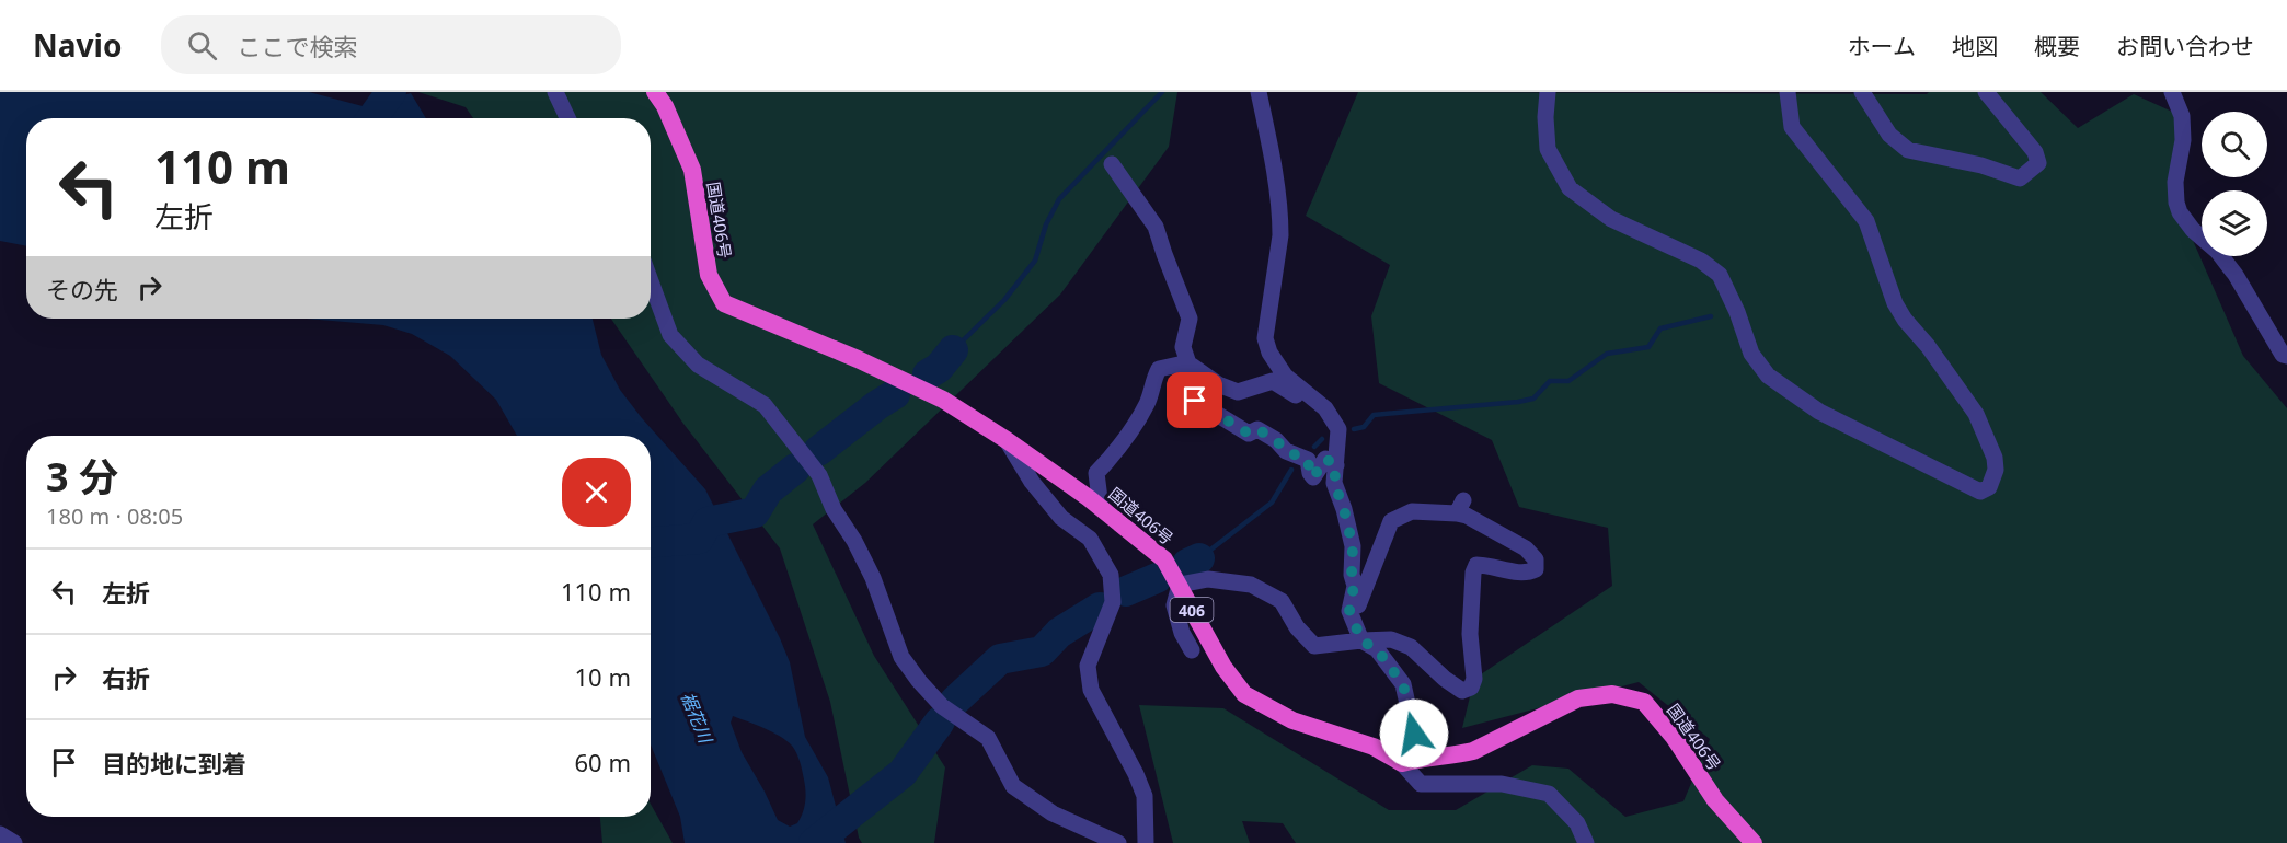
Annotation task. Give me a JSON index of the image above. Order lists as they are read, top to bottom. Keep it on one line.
{"streets":{"highway":["国道406号","406"]},"water":["裾花川"],"page":{"header":"Navio","search":"ここで検索","nav":["ホーム","地図","概要","お問い合わせ"],"turn":["110 m","左折"],"then":"その先","heading":["3 分","180 m · 08:05"],"list":[{"name":"左折","value":"110 m"},{"name":"右折","value":"10 m"},{"name":"目的地に到着","value":"60 m"}]}}
